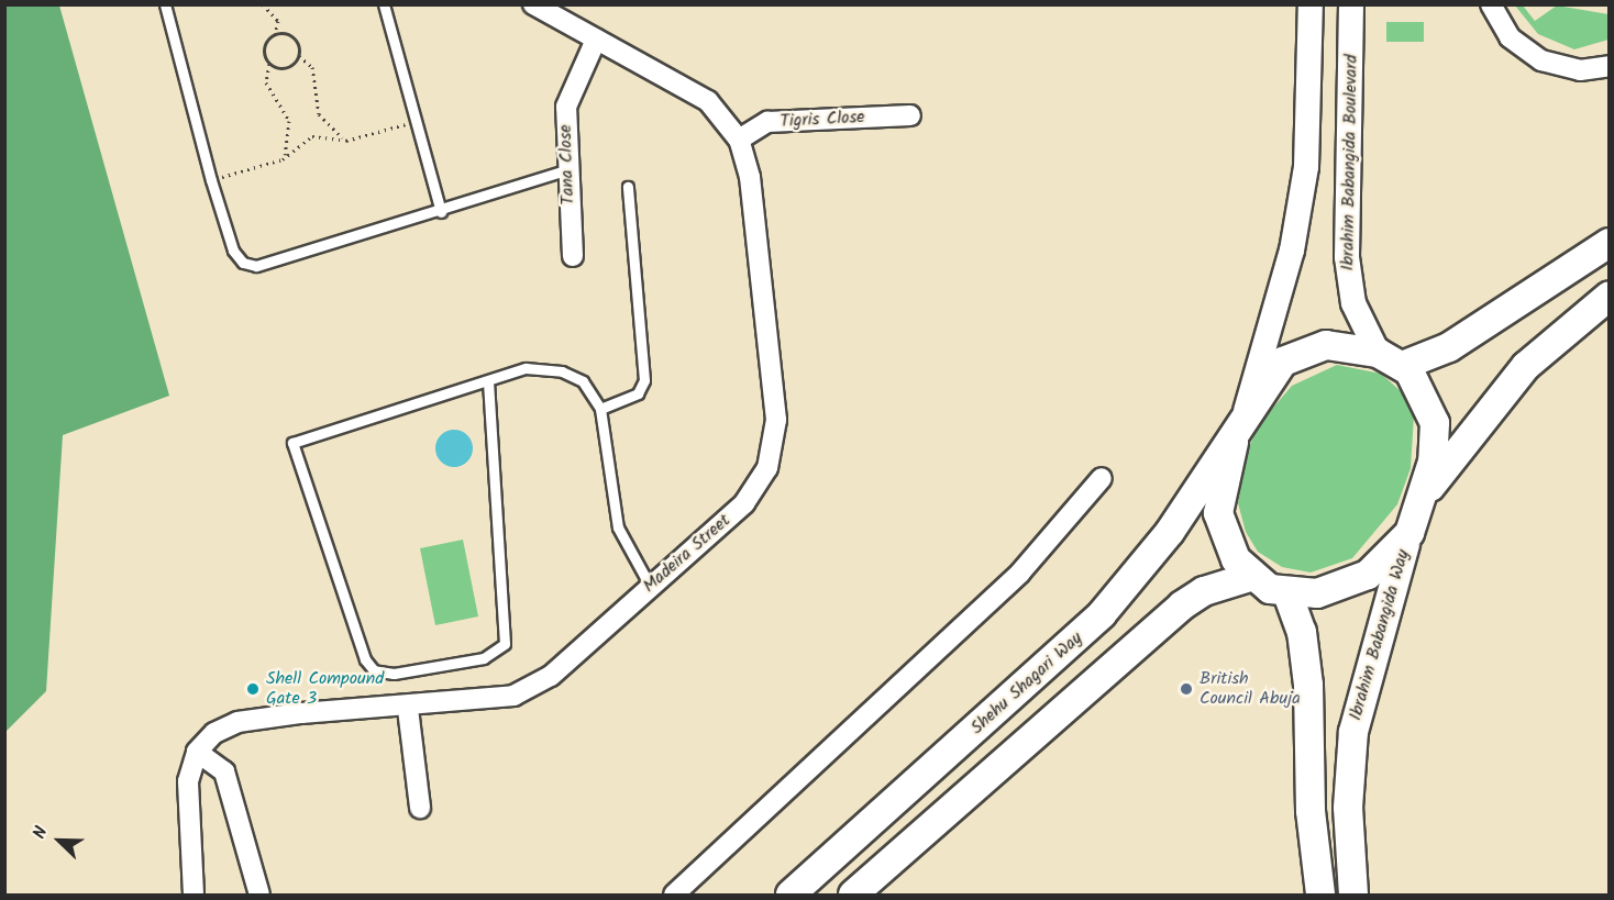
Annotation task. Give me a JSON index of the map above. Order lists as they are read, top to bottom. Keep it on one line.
{"streets":{"main road":["Ibrahim Babangida Way","Shehu Shagari Way"],"street":["Tigris Close","Ibrahim Babangida Boulevard","Tana Close","Madeira Street"]},"crossings":[["Tigris Close","Madeira Street"],["Ibrahim Babangida Boulevard","Ibrahim Babangida Way"],["Ibrahim Babangida Boulevard","Shehu Shagari Way"],["Tana Close","Madeira Street"],["Ibrahim Babangida Way","Shehu Shagari Way"]],"places":["Shell Compound Gate 3","British Council Abuja"],"north":"top left"}
